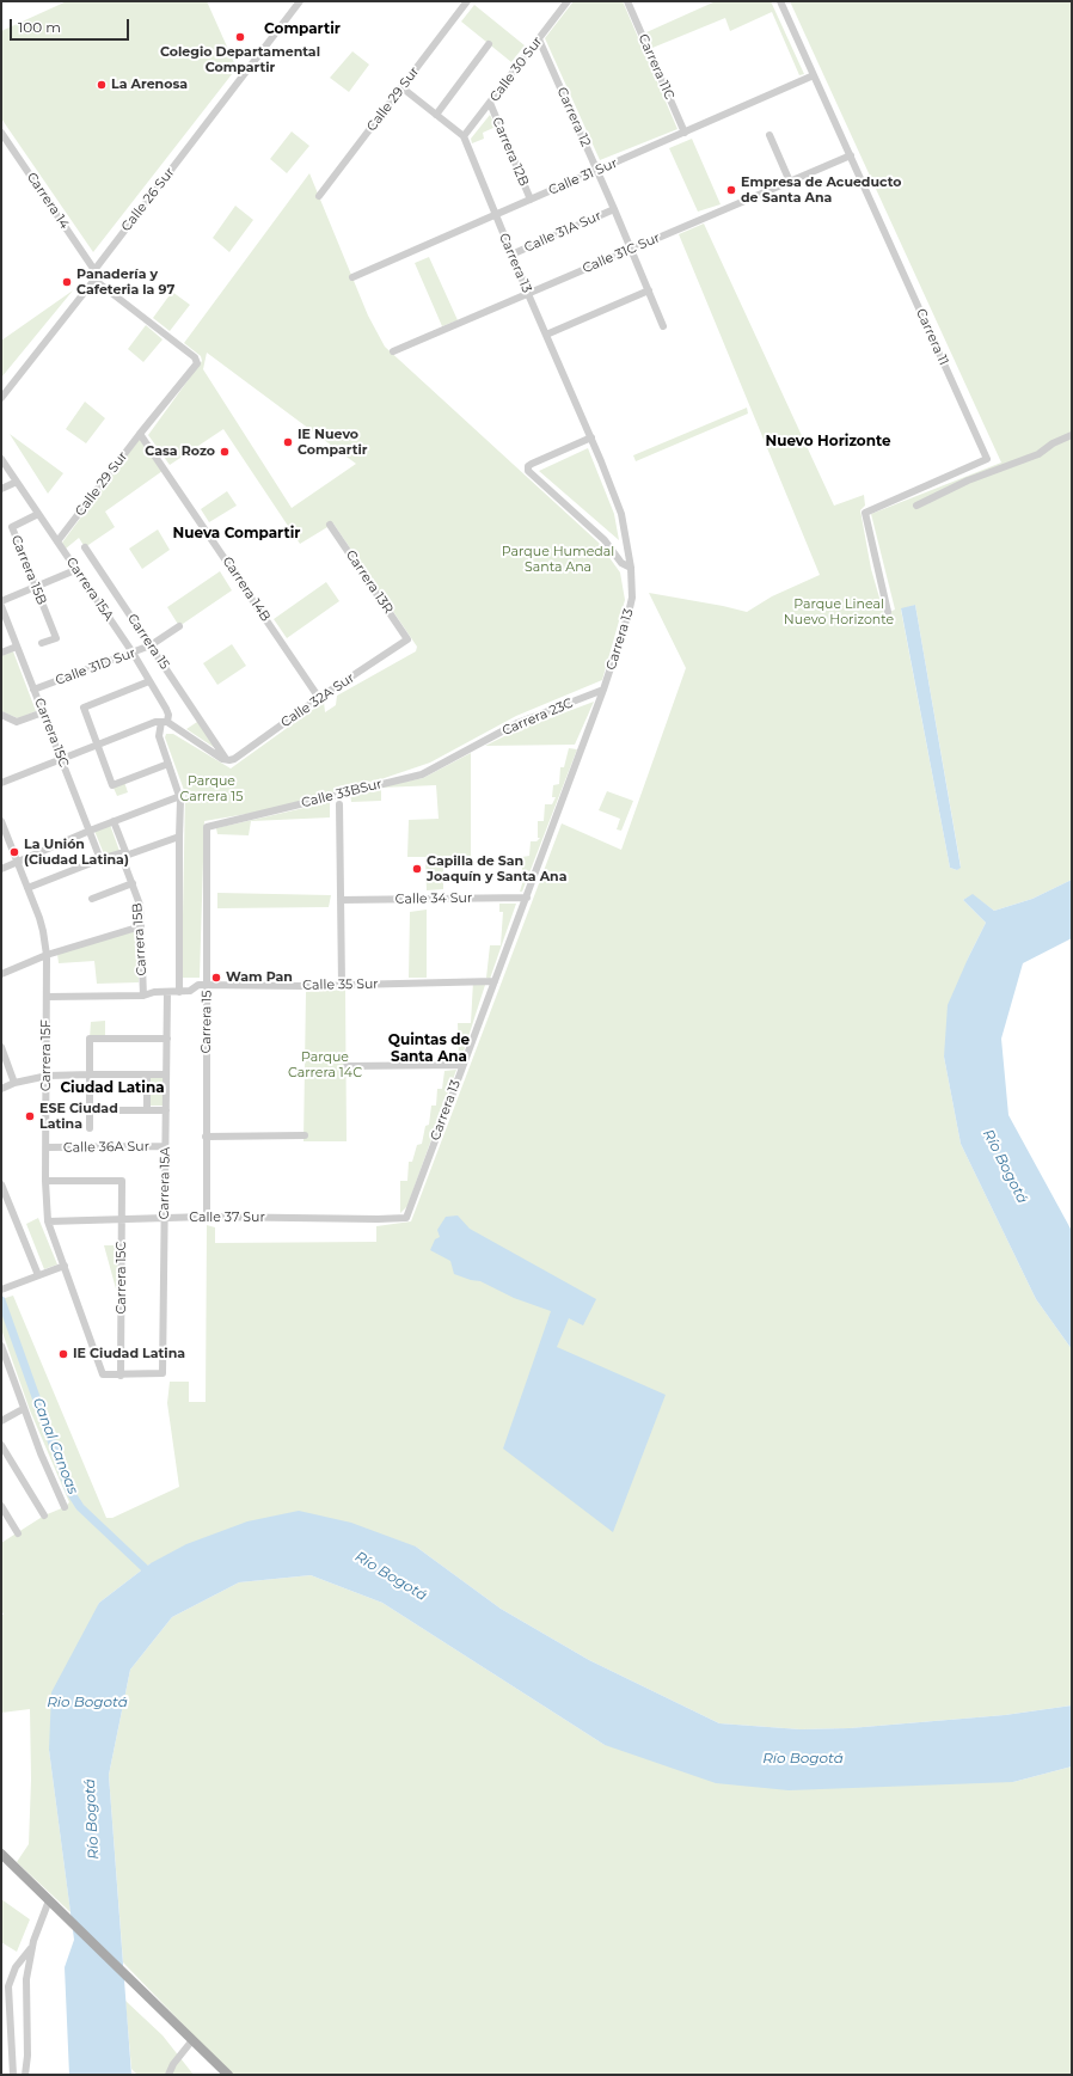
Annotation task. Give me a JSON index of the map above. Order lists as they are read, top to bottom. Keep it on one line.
{"streets":{"street":["Carrera 11C","Calle 30 Sur","Calle 29 Sur","Carrera 12","Carrera 12B","Calle 31 Sur","Calle 26 Sur","Carrera 14","Calle 31A Sur","Calle 31C Sur","Carrera 13","Carrera 11","Carrera 15B","Carrera 13R","Carrera 15A","Carrera 14B","Carrera 15","Calle 31D Sur","Calle 32A Sur","Carrera 23C","Carrera 15C","Calle 33BSur","Calle 34 Sur","Calle 35 Sur","Carrera 15F","Calle 36A Sur","Calle 37 Sur"]},"crossings":[["Carrera 11C","Calle 31 Sur"],["Calle 30 Sur","Carrera 12"],["Calle 30 Sur","Carrera 12B"],["Calle 30 Sur","Carrera 13"],["Calle 29 Sur","Carrera 15A"],["Calle 29 Sur","Carrera 14B"],["Carrera 12","Calle 31 Sur"],["Carrera 12","Calle 31A Sur"],["Carrera 12","Calle 31C Sur"],["Carrera 12B","Calle 31 Sur"],["Calle 31 Sur","Carrera 13"],["Calle 31 Sur","Carrera 11"],["Calle 26 Sur","Carrera 14"],["Calle 31A Sur","Carrera 13"],["Calle 31C Sur","Carrera 13"],["Calle 31C Sur","Carrera 11"],["Carrera 13","Carrera 23C"],["Carrera 13","Calle 34 Sur"],["Carrera 13","Calle 35 Sur"],["Carrera 13","Calle 37 Sur"],["Carrera 15B","Carrera 15A"],["Carrera 15B","Calle 35 Sur"],["Carrera 13R","Calle 32A Sur"],["Carrera 15A","Calle 31D Sur"],["Carrera 15A","Carrera 15C"],["Carrera 15A","Calle 35 Sur"],["Carrera 15A","Carrera 15F"],["Carrera 15A","Calle 36A Sur"],["Carrera 15A","Calle 37 Sur"],["Carrera 14B","Calle 32A Sur"],["Carrera 15","Calle 31D Sur"],["Carrera 15","Calle 32A Sur"],["Carrera 15","Calle 33BSur"],["Carrera 15","Calle 35 Sur"],["Carrera 15","Calle 37 Sur"],["Calle 31D Sur","Carrera 15C"],["Carrera 23C","Calle 33BSur"],["Carrera 15C","Carrera 15F"],["Carrera 15C","Calle 37 Sur"],["Calle 35 Sur","Carrera 15F"],["Carrera 15F","Calle 36A Sur"],["Carrera 15F","Calle 37 Sur"]],"districts":["Compartir","Nuevo Horizonte","Nueva Compartir","Quintas de Santa Ana","Ciudad Latina"],"water":["Río Bogotá","Canal Canoas","Rio Bogotá"],"parks":["Parque Humedal Santa Ana","Parque Lineal Nuevo Horizonte","Parque Carrera 15","Parque Carrera 14C"],"places":["Colegio Departamental Compartir","La Arenosa","Empresa de Acueducto de Santa Ana","Panadería y Cafeteria la 97","IE Nuevo Compartir","Casa Rozo","La Unión (Ciudad Latina)","Capilla de San Joaquín y Santa Ana","Wam Pan","ESE Ciudad Latina","IE Ciudad Latina"],"scale_bar":"100 m"}
